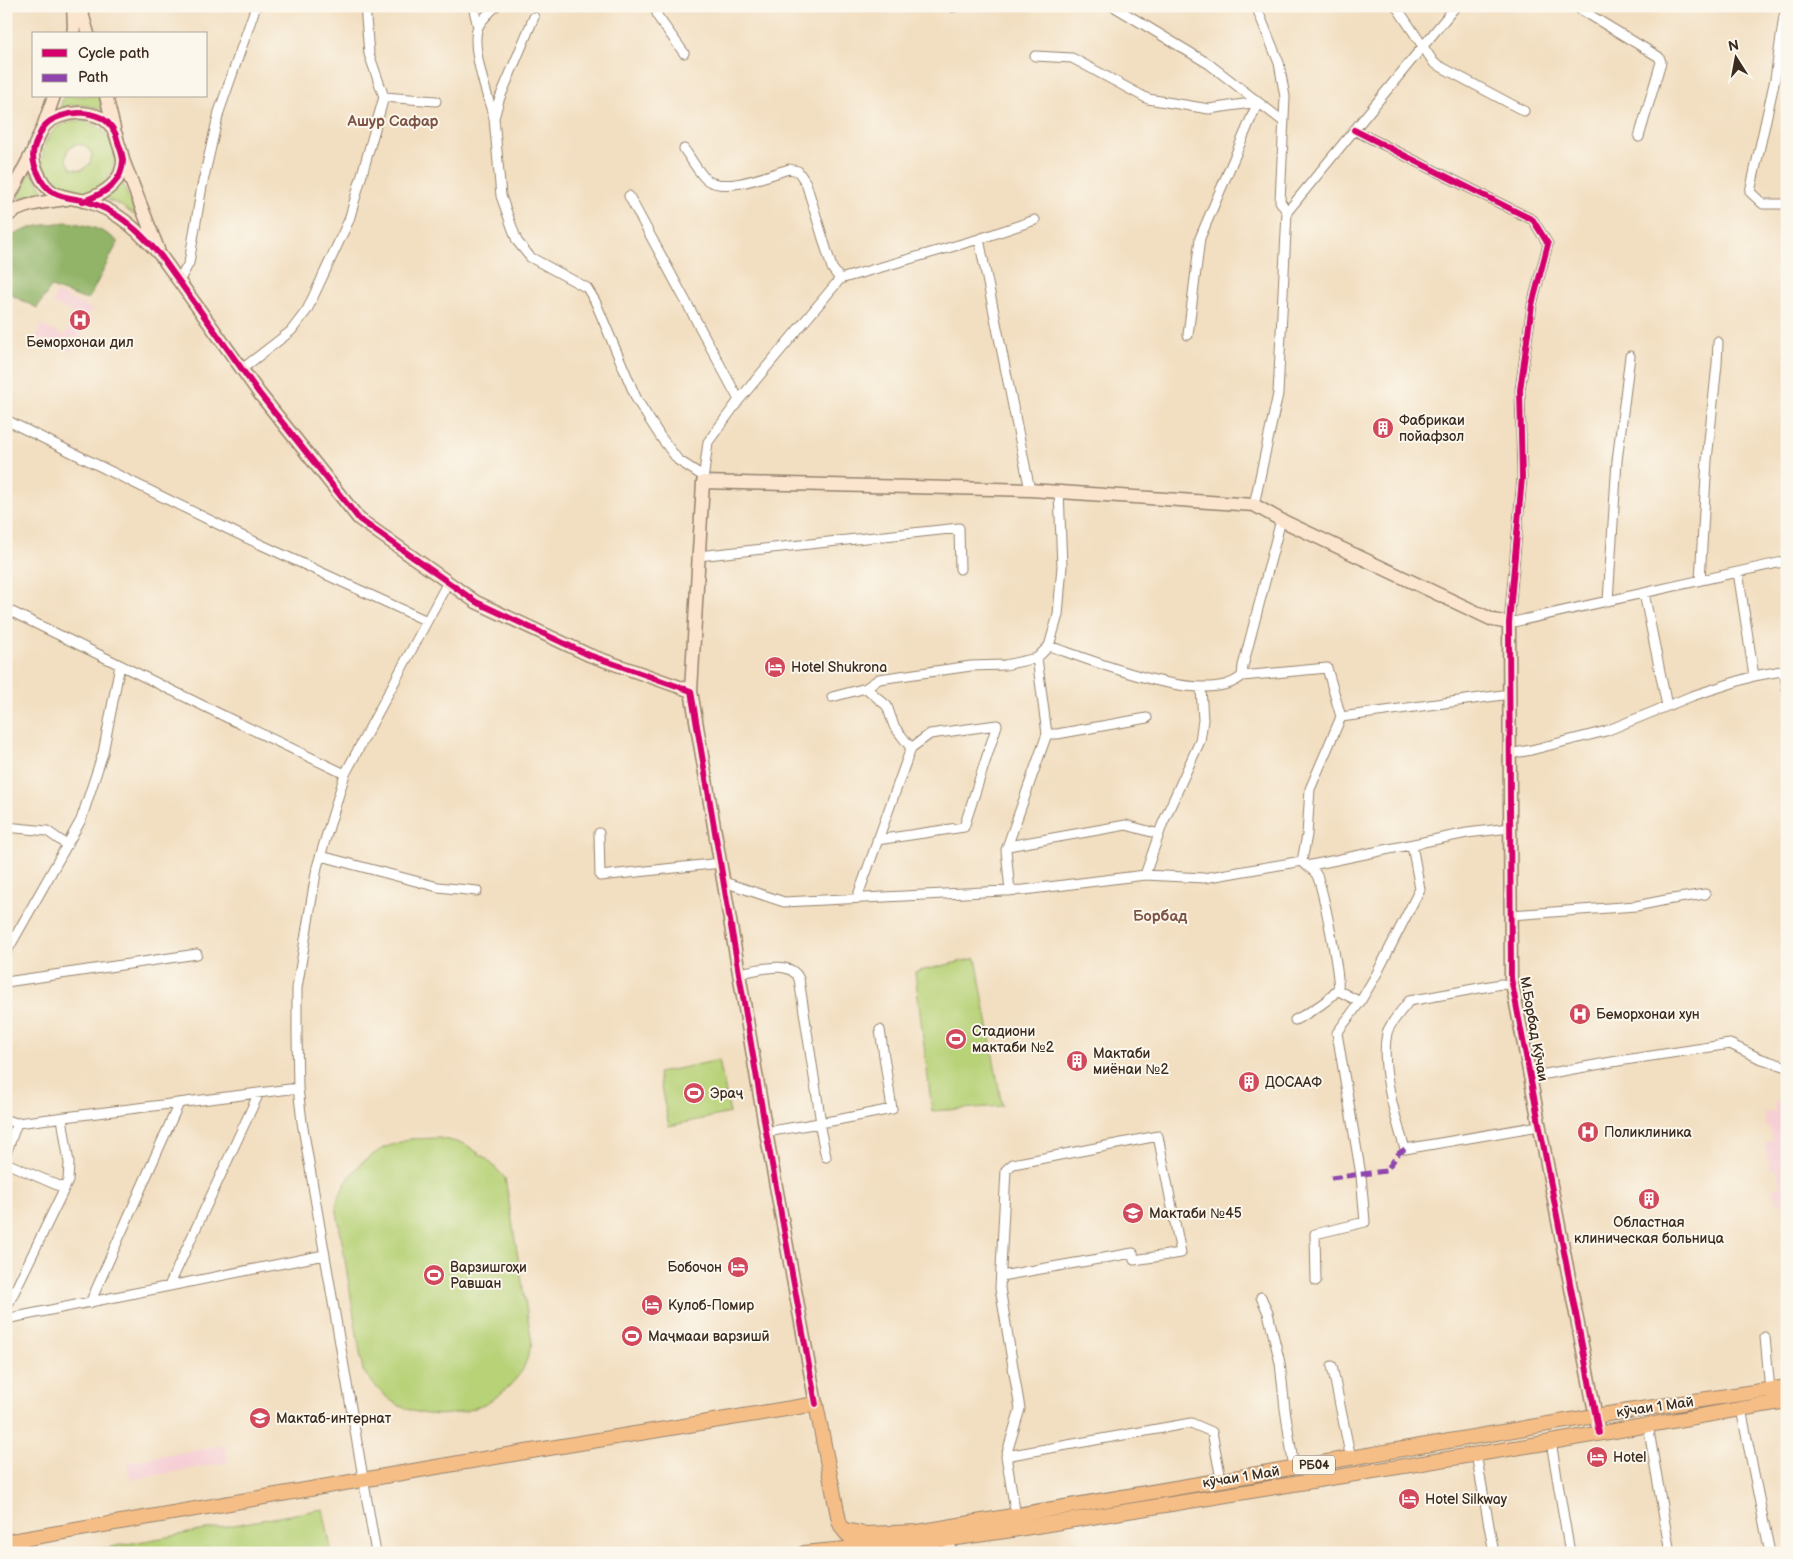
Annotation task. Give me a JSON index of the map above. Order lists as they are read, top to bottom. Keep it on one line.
{"streets":{"main road":["кӯчаи 1 Май","РБ04"],"street":["М.Борбад Кӯчаи"]},"crossings":[["М.Борбад Кӯчаи","кӯчаи 1 Май"],["кӯчаи 1 Май","РБ04"]],"districts":["Ашур Сафар","Борбад"],"places":{"hospital":["Беморхонаи дил","Беморхонаи хун","Поликлиника"],"building":["Фабрикаи пойафзол","Мактаби миёнаи №2","ДОСААФ","Областная клиническая больница"],"hotel":["Hotel Shukrona","Бобочон","Кулоб-Помир","Hotel","Hotel Silkway"],"sports":["Стадиони мактаби №2","Эраҷ","Варзишгоҳи Равшан","Маҷмааи варзишӣ"],"school or university":["Мактаби №45","Мактаб-интернат"]},"legend":["Cycle path","Path"],"north":"top"}
